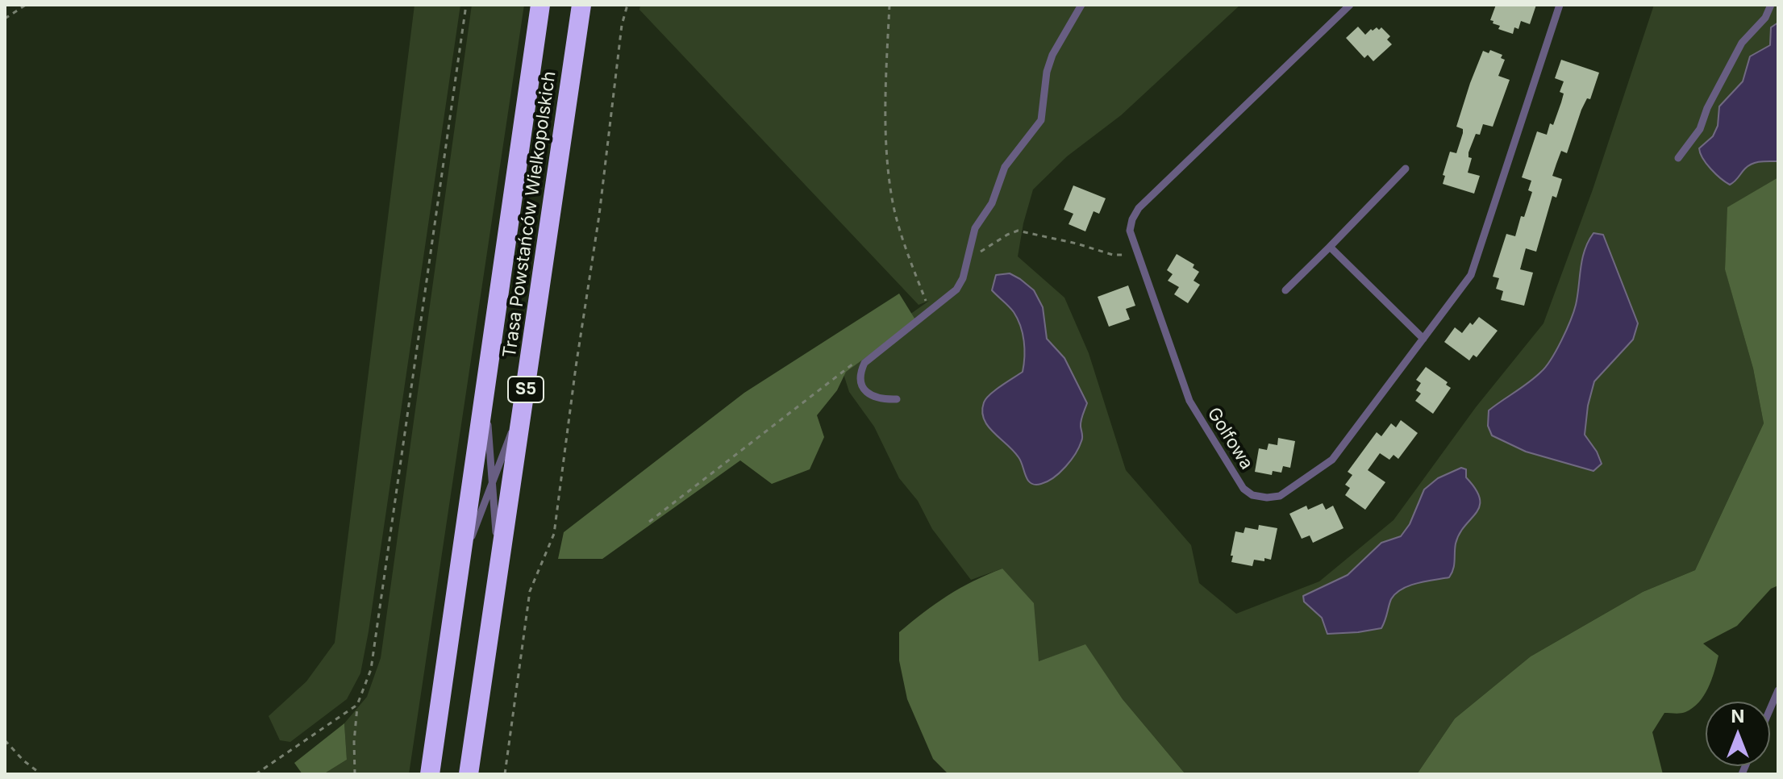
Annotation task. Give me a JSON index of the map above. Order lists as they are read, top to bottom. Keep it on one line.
{"streets":{"highway":["Trasa Powstańców Wielkopolskich","S5"],"lane":["Golfowa"]},"north":"top"}
